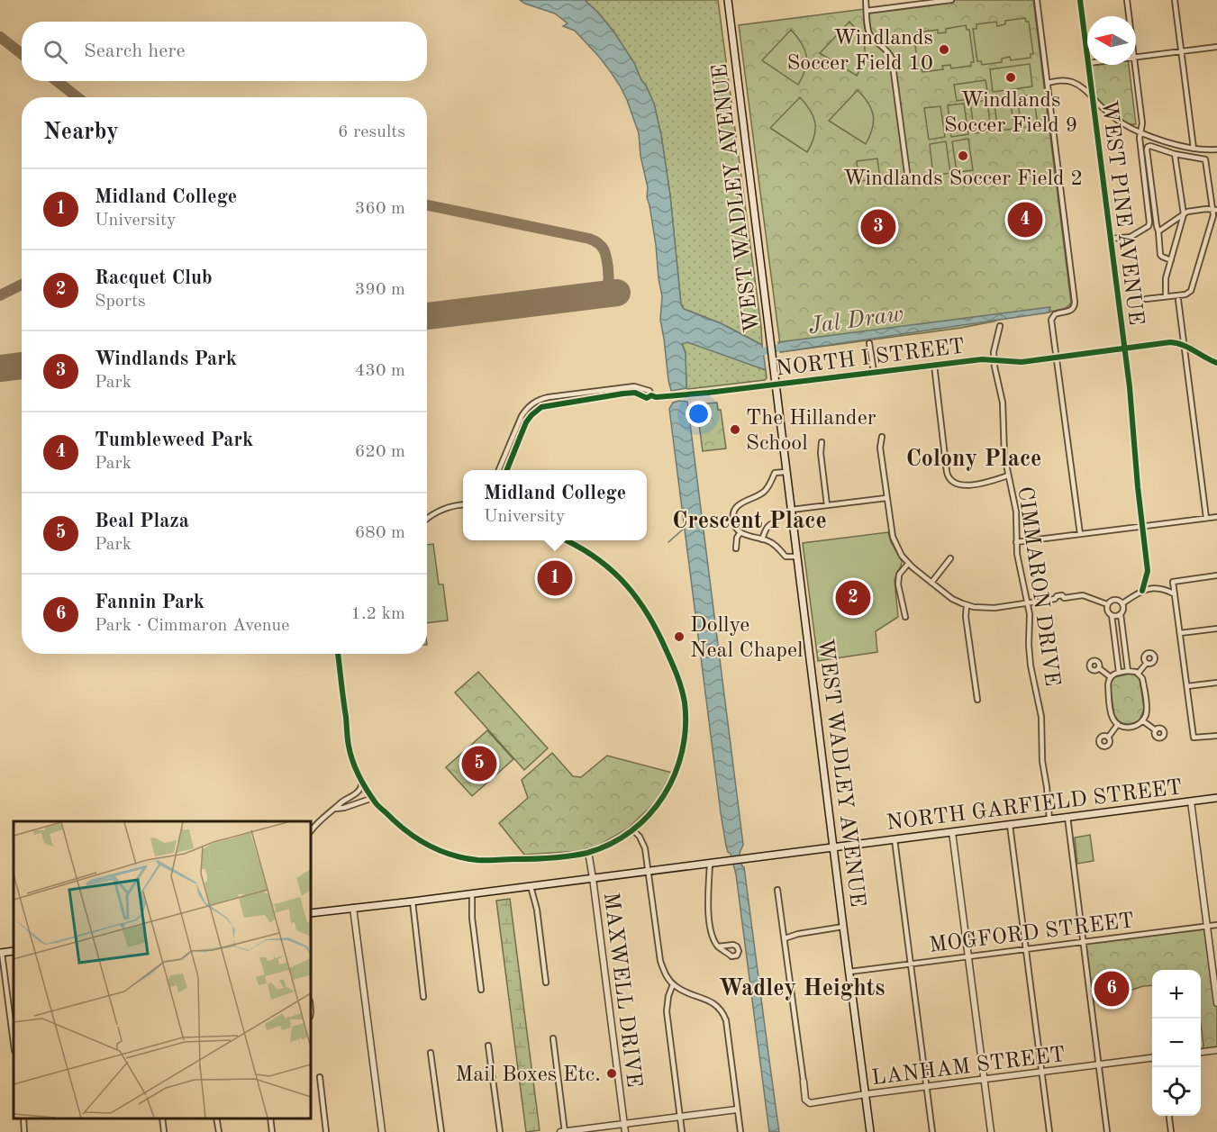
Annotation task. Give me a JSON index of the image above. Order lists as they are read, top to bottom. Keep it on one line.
{"streets":{"main road":["WEST WADLEY AVENUE","NORTH GARFIELD STREET"],"street":["WEST PINE AVENUE","NORTH I STREET","CIMMARON DRIVE","MOGFORD STREET","MAXWELL DRIVE","LANHAM STREET"]},"crossings":[["WEST WADLEY AVENUE","NORTH I STREET"],["WEST WADLEY AVENUE","NORTH GARFIELD STREET"],["WEST WADLEY AVENUE","MOGFORD STREET"],["WEST WADLEY AVENUE","LANHAM STREET"],["WEST PINE AVENUE","NORTH I STREET"],["NORTH I STREET","CIMMARON DRIVE"],["CIMMARON DRIVE","NORTH GARFIELD STREET"],["NORTH GARFIELD STREET","MAXWELL DRIVE"]],"districts":["Colony Place","Crescent Place","Wadley Heights"],"water":["Jal Draw"],"places":["Windlands Soccer Field 10","Windlands Soccer Field 9","Windlands Soccer Field 2","The Hillander School","Dollye Neal Chapel","Mail Boxes Etc."],"north":"left","page":{"search":"Search here","heading":["Nearby","6 results"],"list":[{"mark":"1","name":"Midland College","note":"University","value":"360 m"},{"mark":"2","name":"Racquet Club","note":"Sports","value":"390 m"},{"mark":"3","name":"Windlands Park","note":"Park","value":"430 m"},{"mark":"4","name":"Tumbleweed Park","note":"Park","value":"620 m"},{"mark":"5","name":"Beal Plaza","note":"Park","value":"680 m"},{"mark":"6","name":"Fannin Park","note":"Park · Cimmaron Avenue","value":"1.2 km"}],"pins":["4","3","1","2","5","6"],"popup":["Midland College","University"],"map_buttons":["+","−"]}}
